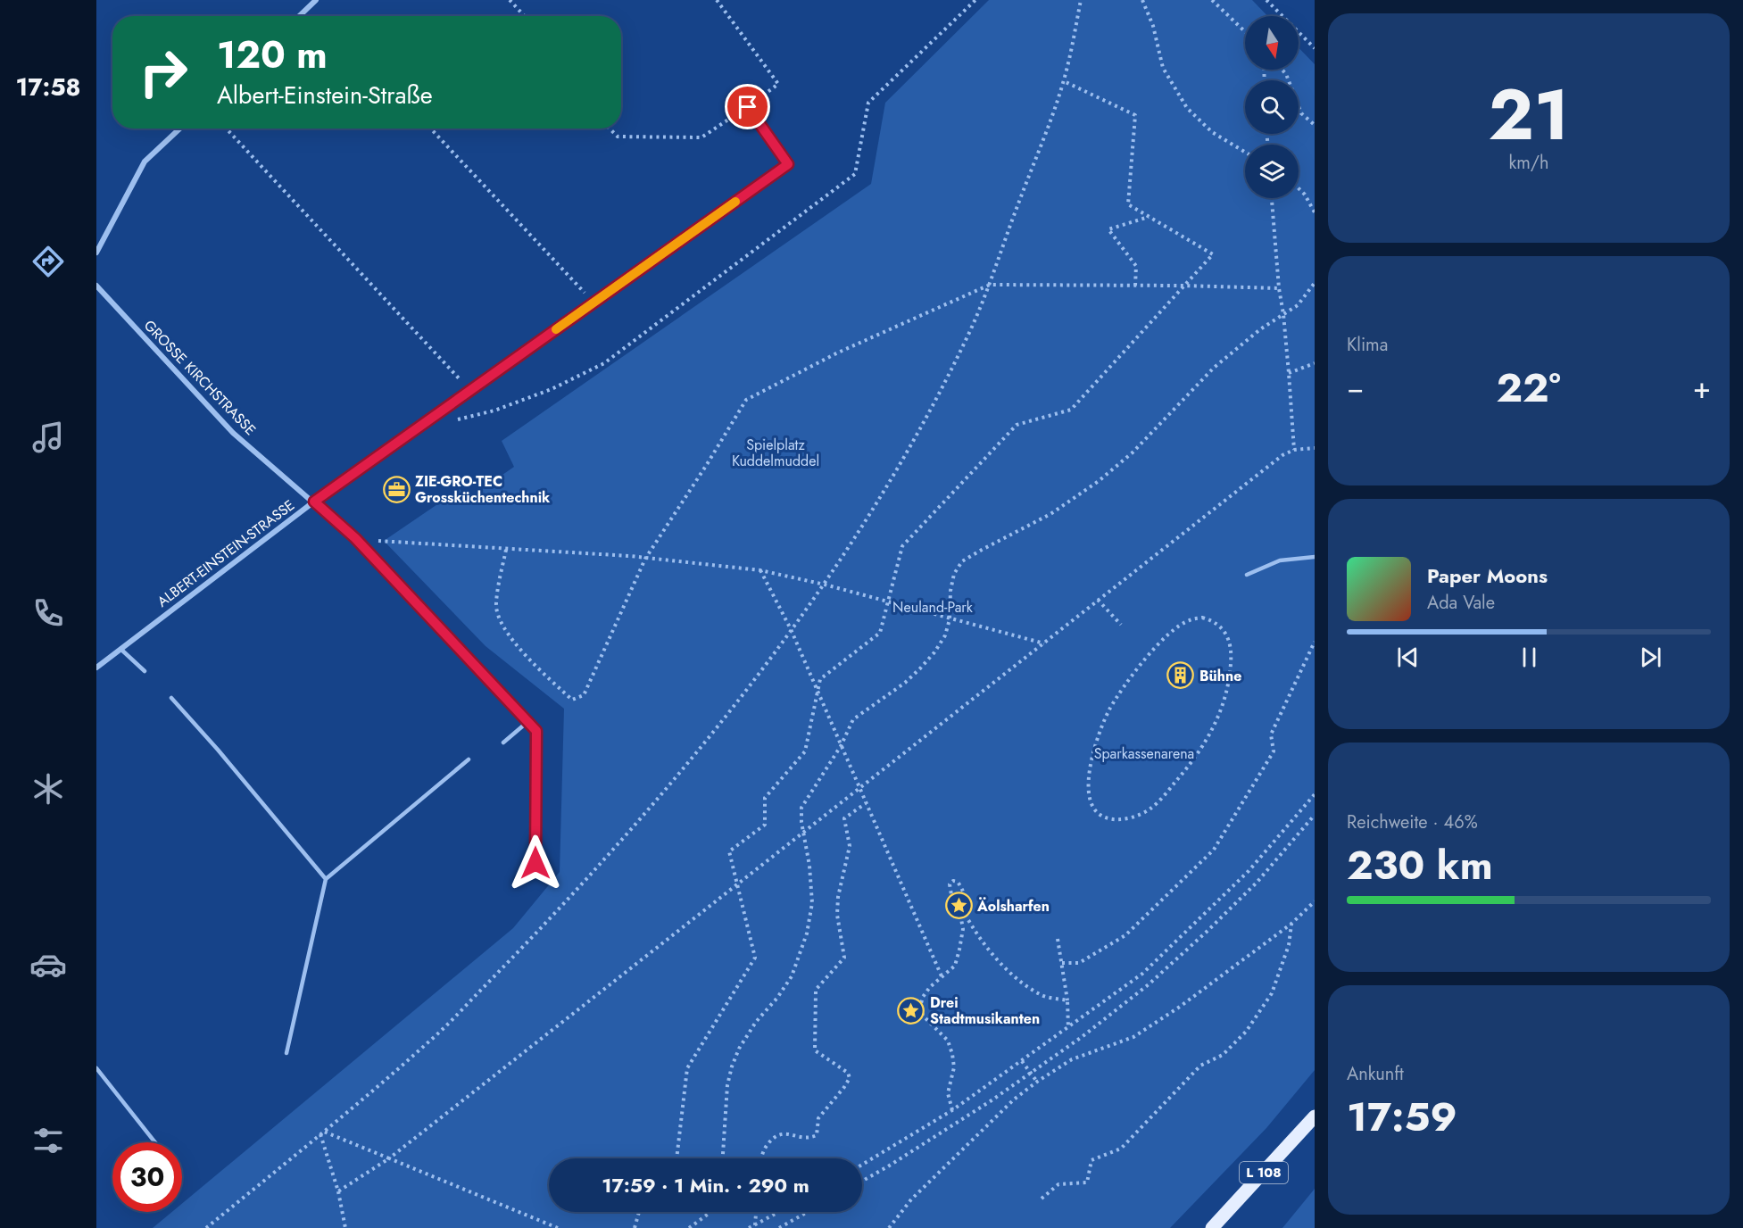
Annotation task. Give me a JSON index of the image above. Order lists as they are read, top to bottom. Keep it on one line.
{"streets":{"main road":["L 108"],"street":["GROSSE KIRCHSTRASSE","ALBERT-EINSTEIN-STRASSE"]},"crossings":[["GROSSE KIRCHSTRASSE","ALBERT-EINSTEIN-STRASSE"]],"parks":["Spielplatz Kuddelmuddel","Neuland-Park","Sparkassenarena"],"places":{"office":["ZIE-GRO-TEC Grossküchentechnik"],"building":["Bühne"],"place":["Äolsharfen","Drei Stadtmusikanten"]},"north":"bottom","page":{"tabs":"17:58","tile":[["21","km/h"],"Klima",["Reichweite · 46%","230 km"],["Ankunft","17:59"]],"turn":["120 m","Albert-Einstein-Straße"],"heat":["−","22°","+"],"song":["Paper Moons","Ada Vale"],"limit":"30","trip":"17:59 · 1 Min. · 290 m"}}
